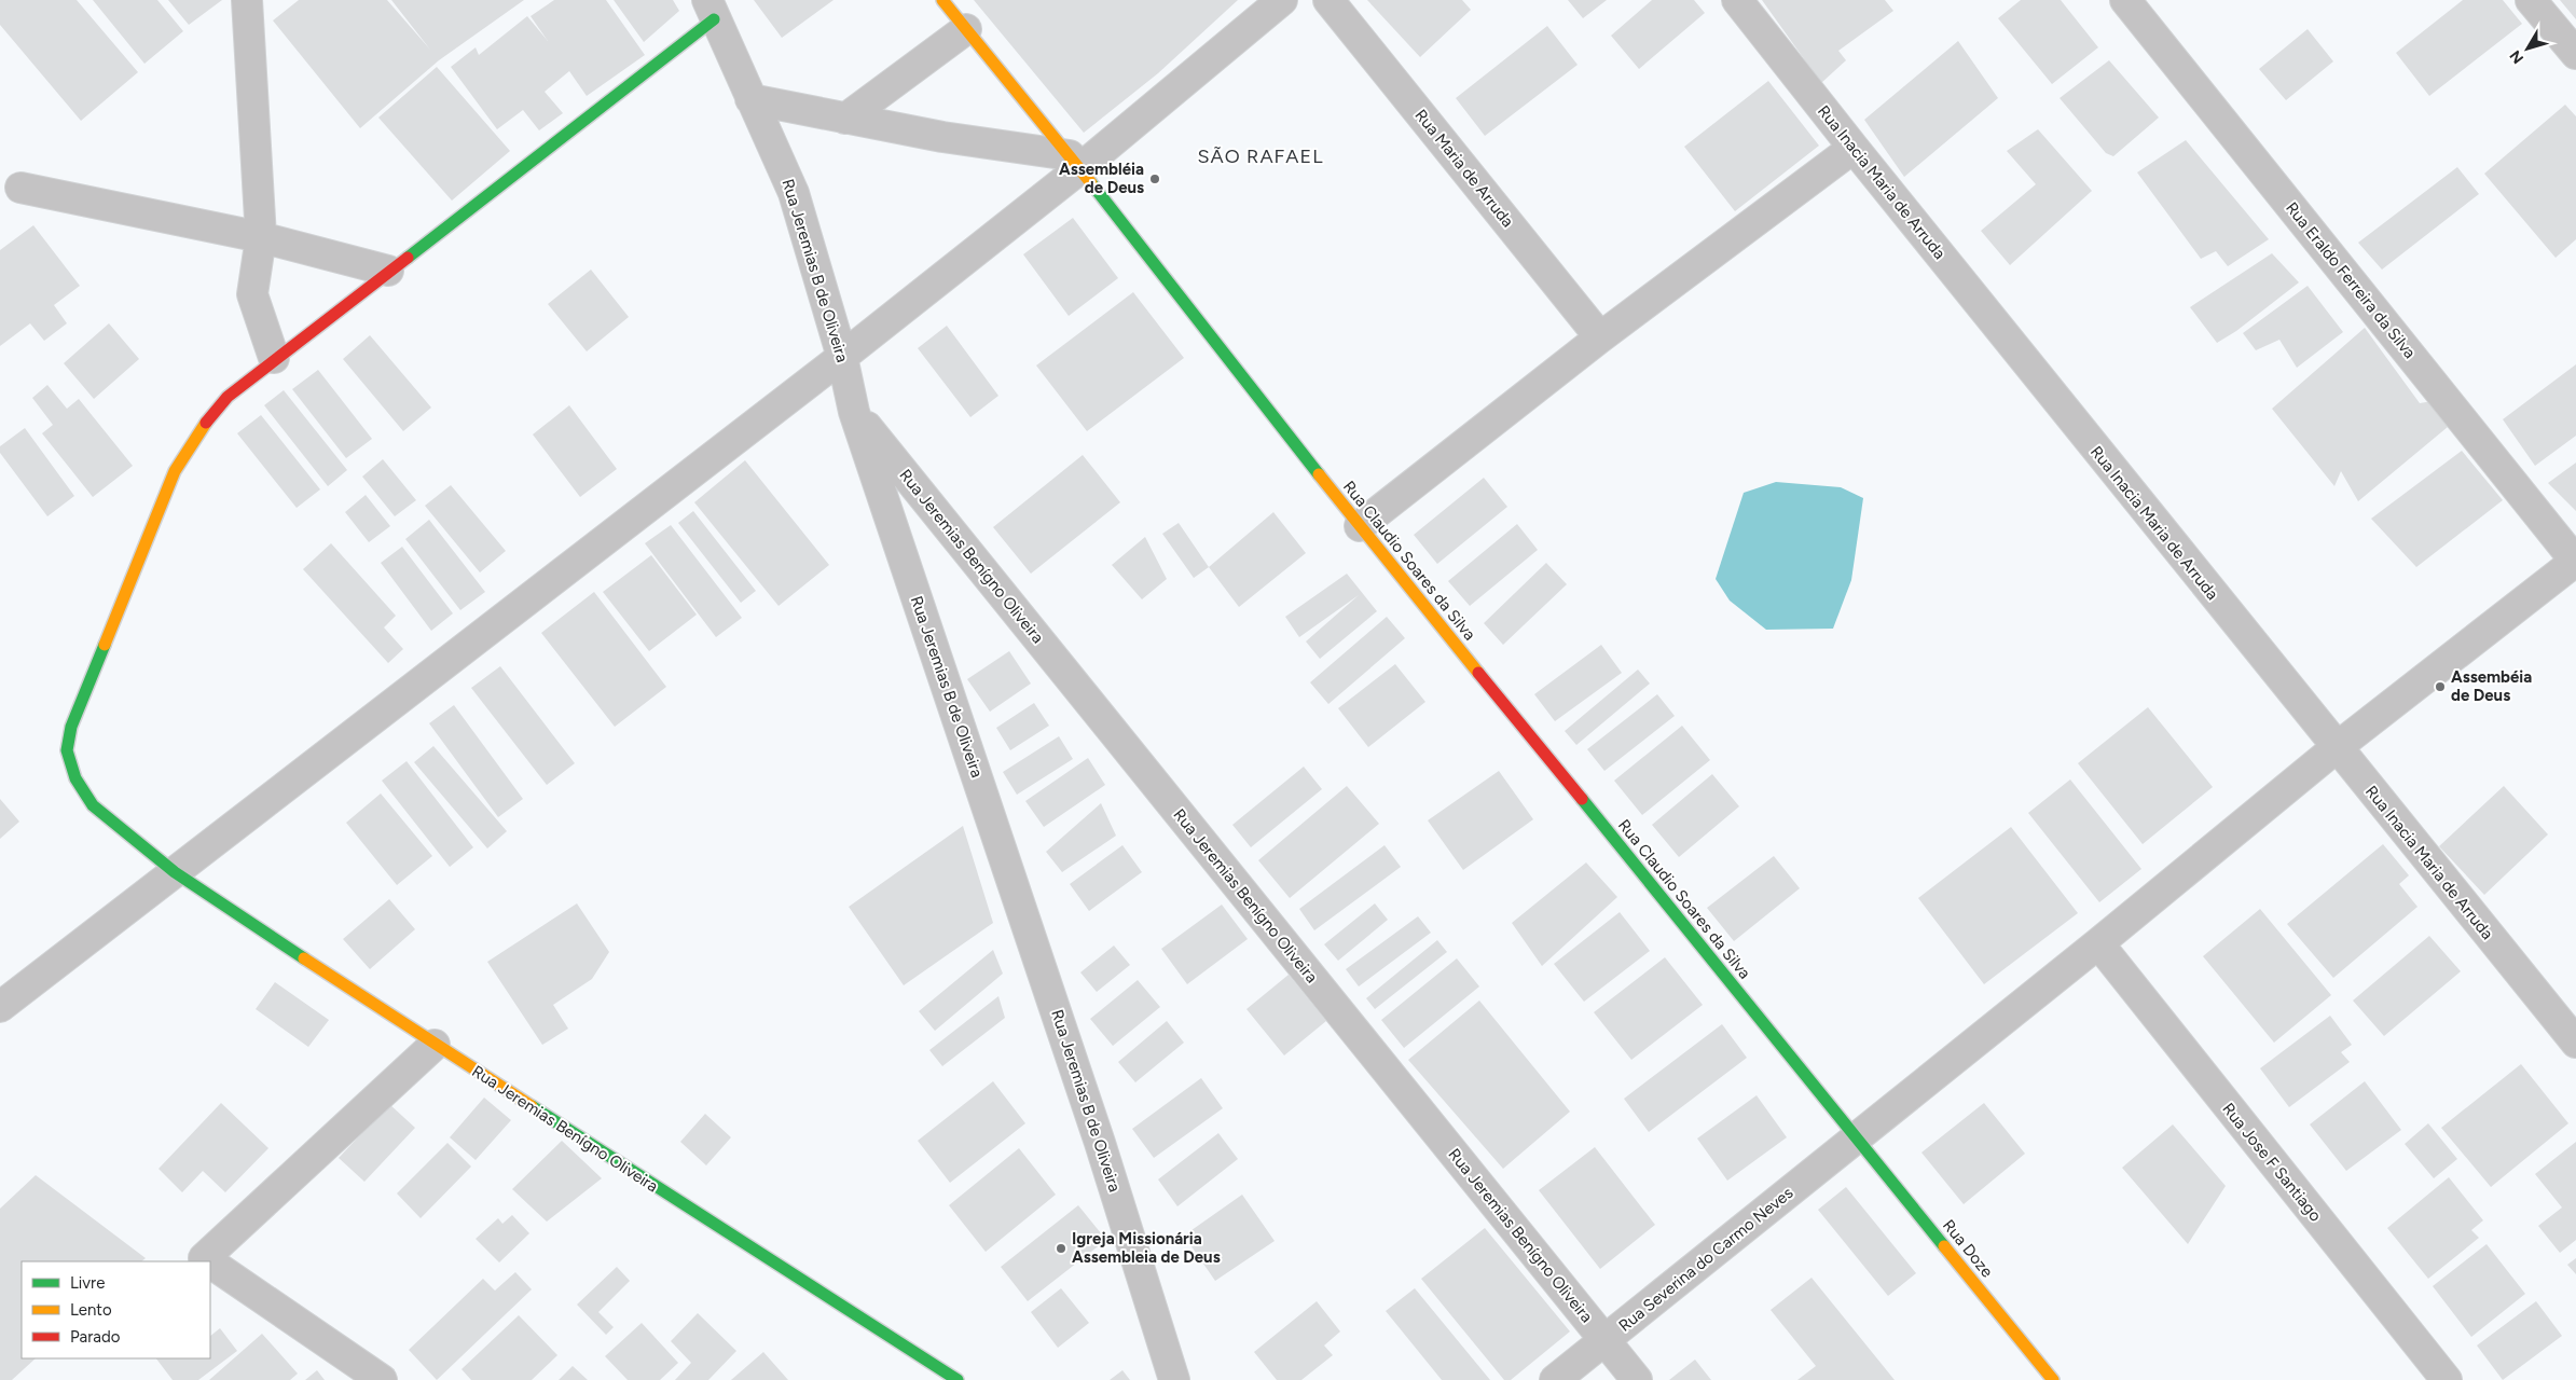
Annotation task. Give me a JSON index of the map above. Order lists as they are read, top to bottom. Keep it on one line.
{"streets":{"street":["Rua Maria de Arruda","Rua Inacia Maria de Arruda","Rua Jeremias B de Oliveira","Rua Eraldo Ferreira da Silva","Rua Jeremias Benígno Oliveira","Rua Claudio Soares da Silva","Rua Jose F Santiago","Rua Doze","Rua Severina do Carmo Neves"]},"crossings":[["Rua Inacia Maria de Arruda","Rua Severina do Carmo Neves"],["Rua Jeremias B de Oliveira","Rua Jeremias Benígno Oliveira"],["Rua Eraldo Ferreira da Silva","Rua Severina do Carmo Neves"],["Rua Jeremias Benígno Oliveira","Rua Severina do Carmo Neves"],["Rua Claudio Soares da Silva","Rua Doze"],["Rua Claudio Soares da Silva","Rua Severina do Carmo Neves"],["Rua Jose F Santiago","Rua Severina do Carmo Neves"],["Rua Doze","Rua Severina do Carmo Neves"]],"districts":["SÃO RAFAEL"],"places":["Assembléia de Deus","Assembéia de Deus","Igreja Missionária Assembleia de Deus"],"legend":["Livre","Lento","Parado"],"north":"bottom left"}
